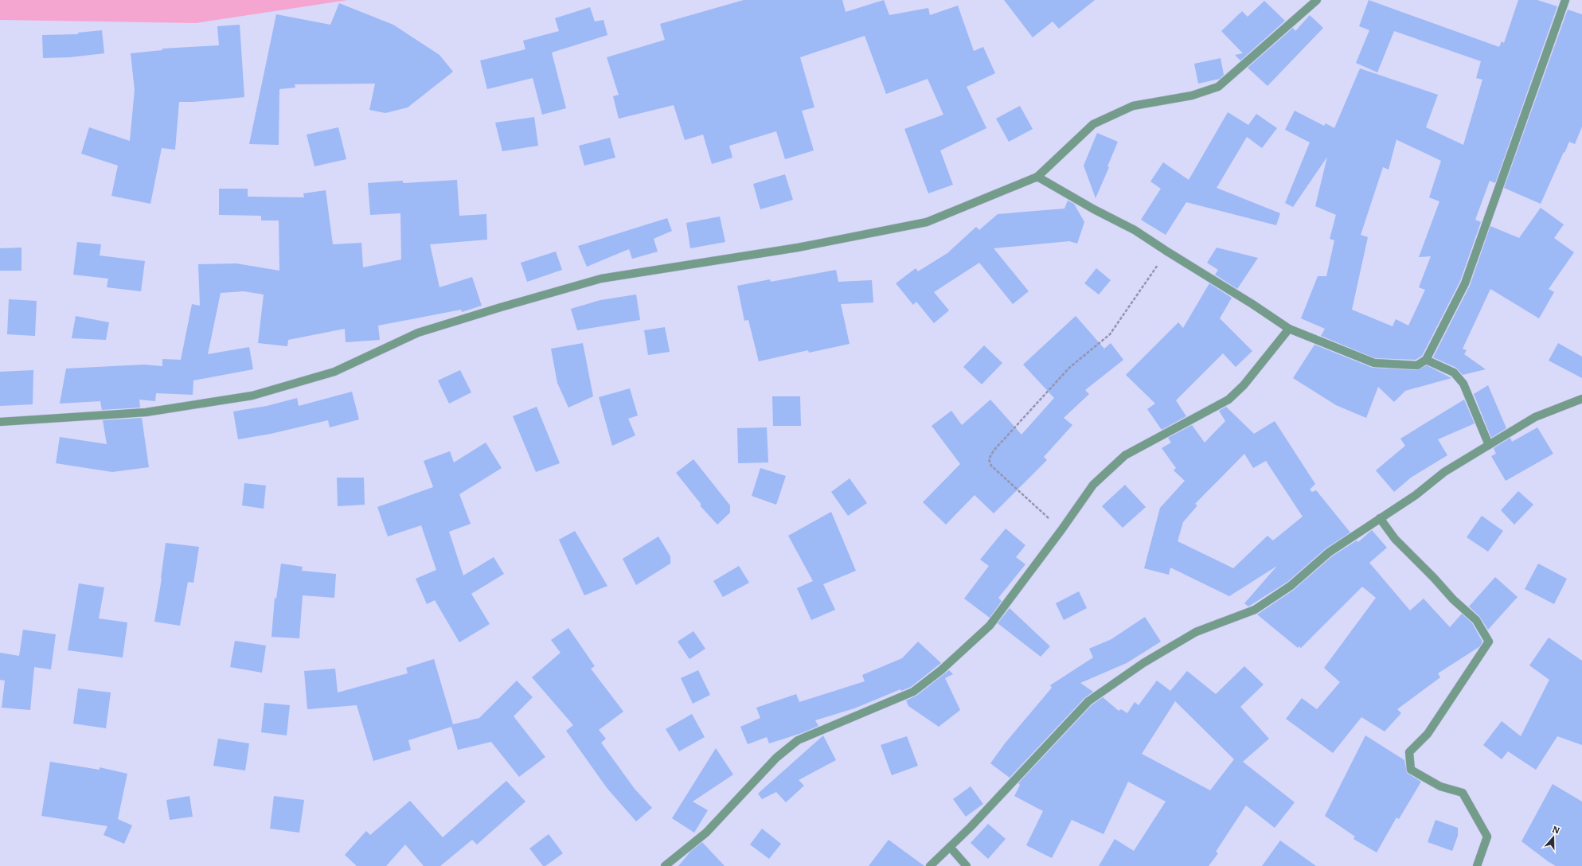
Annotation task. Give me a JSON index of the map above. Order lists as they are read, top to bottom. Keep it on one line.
{"north":"top"}
